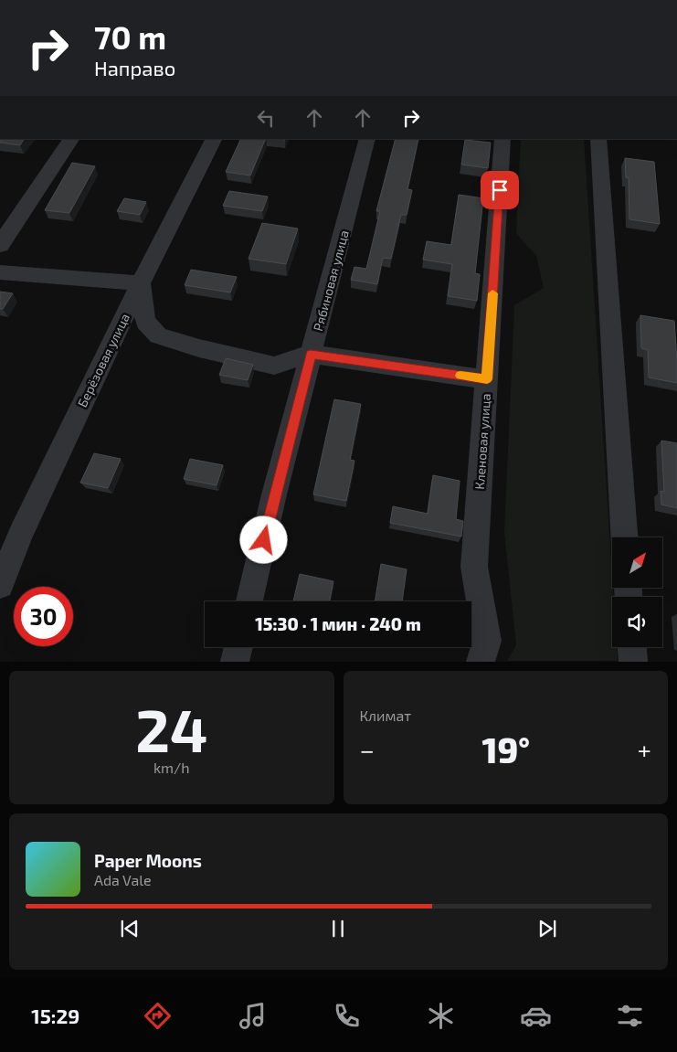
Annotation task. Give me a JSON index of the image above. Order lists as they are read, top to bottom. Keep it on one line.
{"streets":{"street":["Рябиновая улица","Берёзовая улица","Кленовая улица"]},"north":"top right","page":{"turn":["70 m","Направо"],"limit":"30","trip":"15:30 · 1 мин · 240 m","tile":[["24","km/h"],"Климат"],"heat":["−","19°","+"],"song":["Paper Moons","Ada Vale"],"tabs":"15:29"}}
